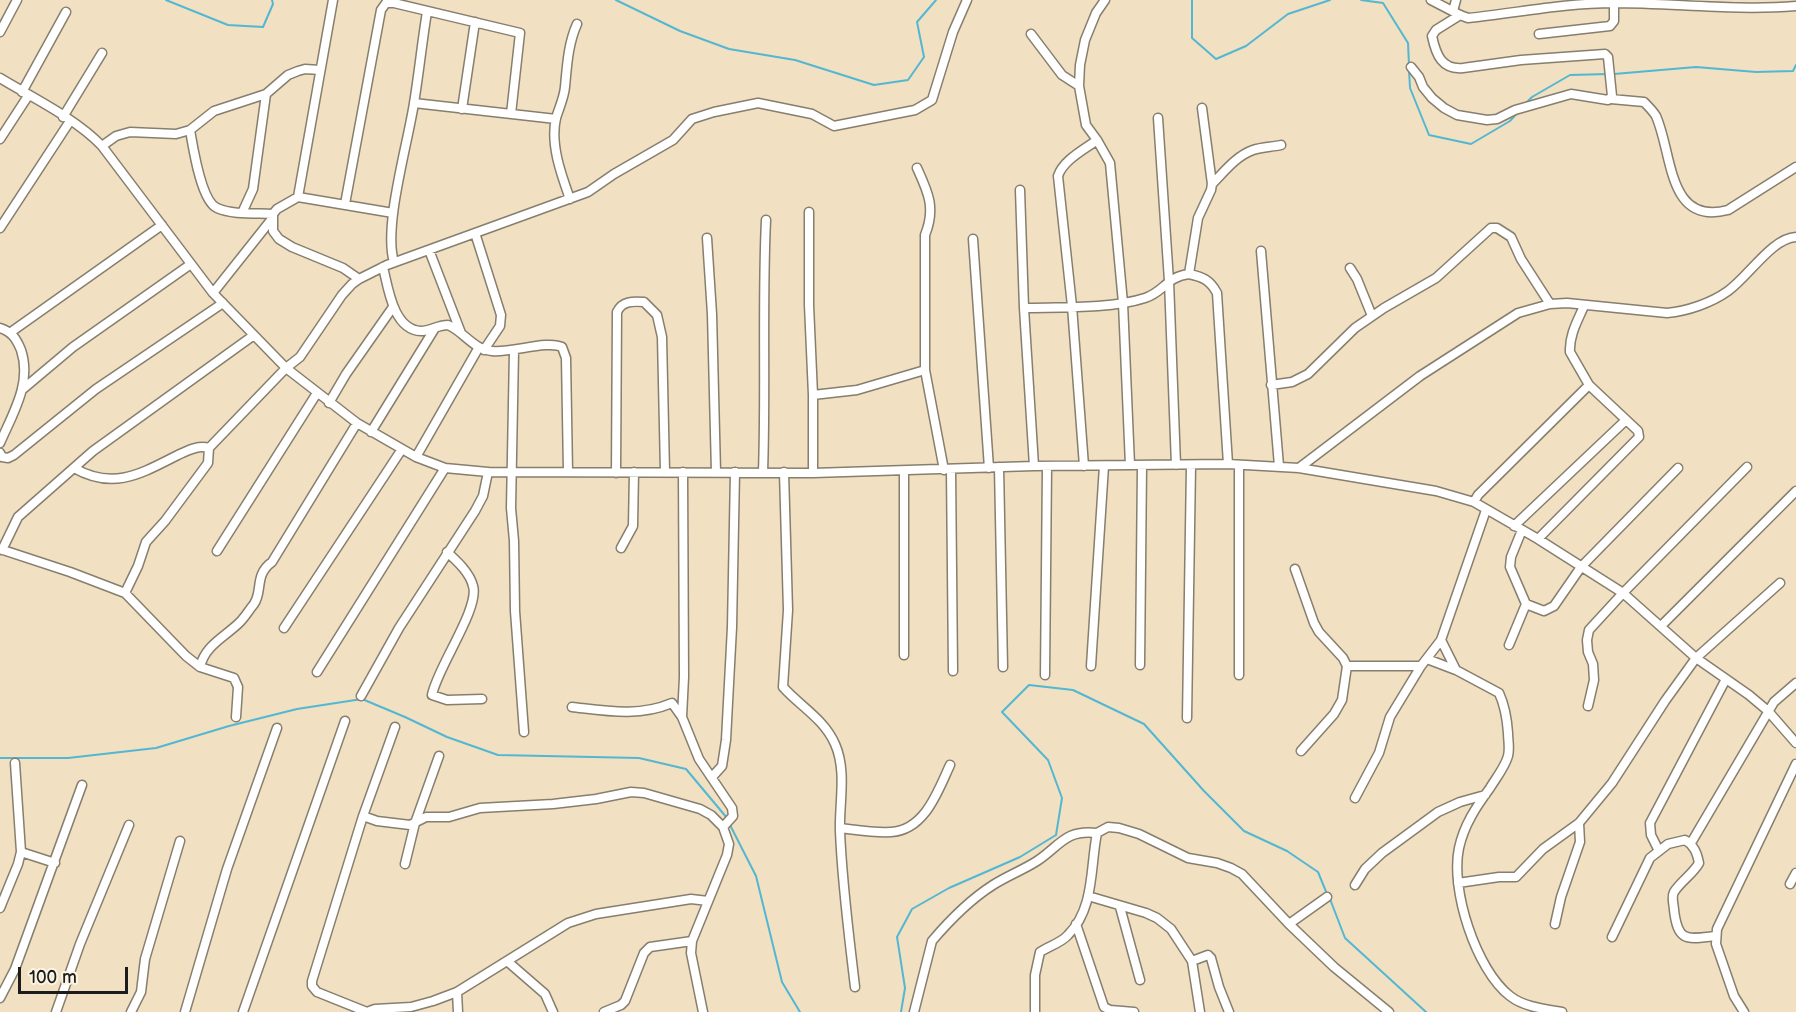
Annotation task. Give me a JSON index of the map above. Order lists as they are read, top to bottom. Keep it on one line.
{"scale_bar":"100 m"}
